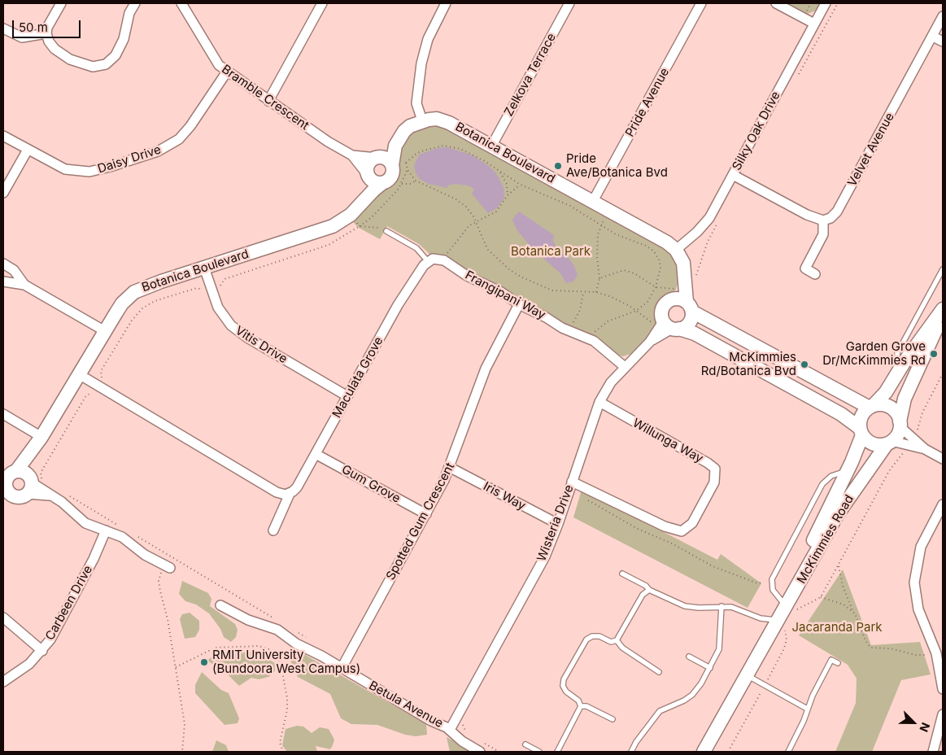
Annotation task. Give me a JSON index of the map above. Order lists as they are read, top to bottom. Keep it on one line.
{"streets":{"street":["Zelkova Terrace","Bramble Crescent","Pride Avenue","Silky Oak Drive","Velvet Avenue","Botanica Boulevard","Daisy Drive","Frangipani Way","Vitis Drive","Maculata Grove","Willunga Way","Gum Grove","Iris Way","Spotted Gum Crescent","Wisteria Drive","McKimmies Road","Carbeen Drive","Betula Avenue"]},"crossings":[["Zelkova Terrace","Botanica Boulevard"],["Bramble Crescent","Botanica Boulevard"],["Bramble Crescent","Daisy Drive"],["Pride Avenue","Botanica Boulevard"],["Silky Oak Drive","Botanica Boulevard"],["Botanica Boulevard","Vitis Drive"],["Frangipani Way","Spotted Gum Crescent"],["Frangipani Way","Wisteria Drive"],["Vitis Drive","Maculata Grove"],["Maculata Grove","Gum Grove"],["Willunga Way","Wisteria Drive"],["Gum Grove","Spotted Gum Crescent"],["Iris Way","Spotted Gum Crescent"],["Iris Way","Wisteria Drive"],["Spotted Gum Crescent","Betula Avenue"],["Wisteria Drive","Betula Avenue"]],"parks":["Botanica Park","Jacaranda Park"],"places":["Pride Ave/Botanica Bvd","Garden Grove Dr/McKimmies Rd","McKimmies Rd/Botanica Bvd","RMIT University (Bundoora West Campus)"],"scale_bar":"50 m","north":"bottom right"}
